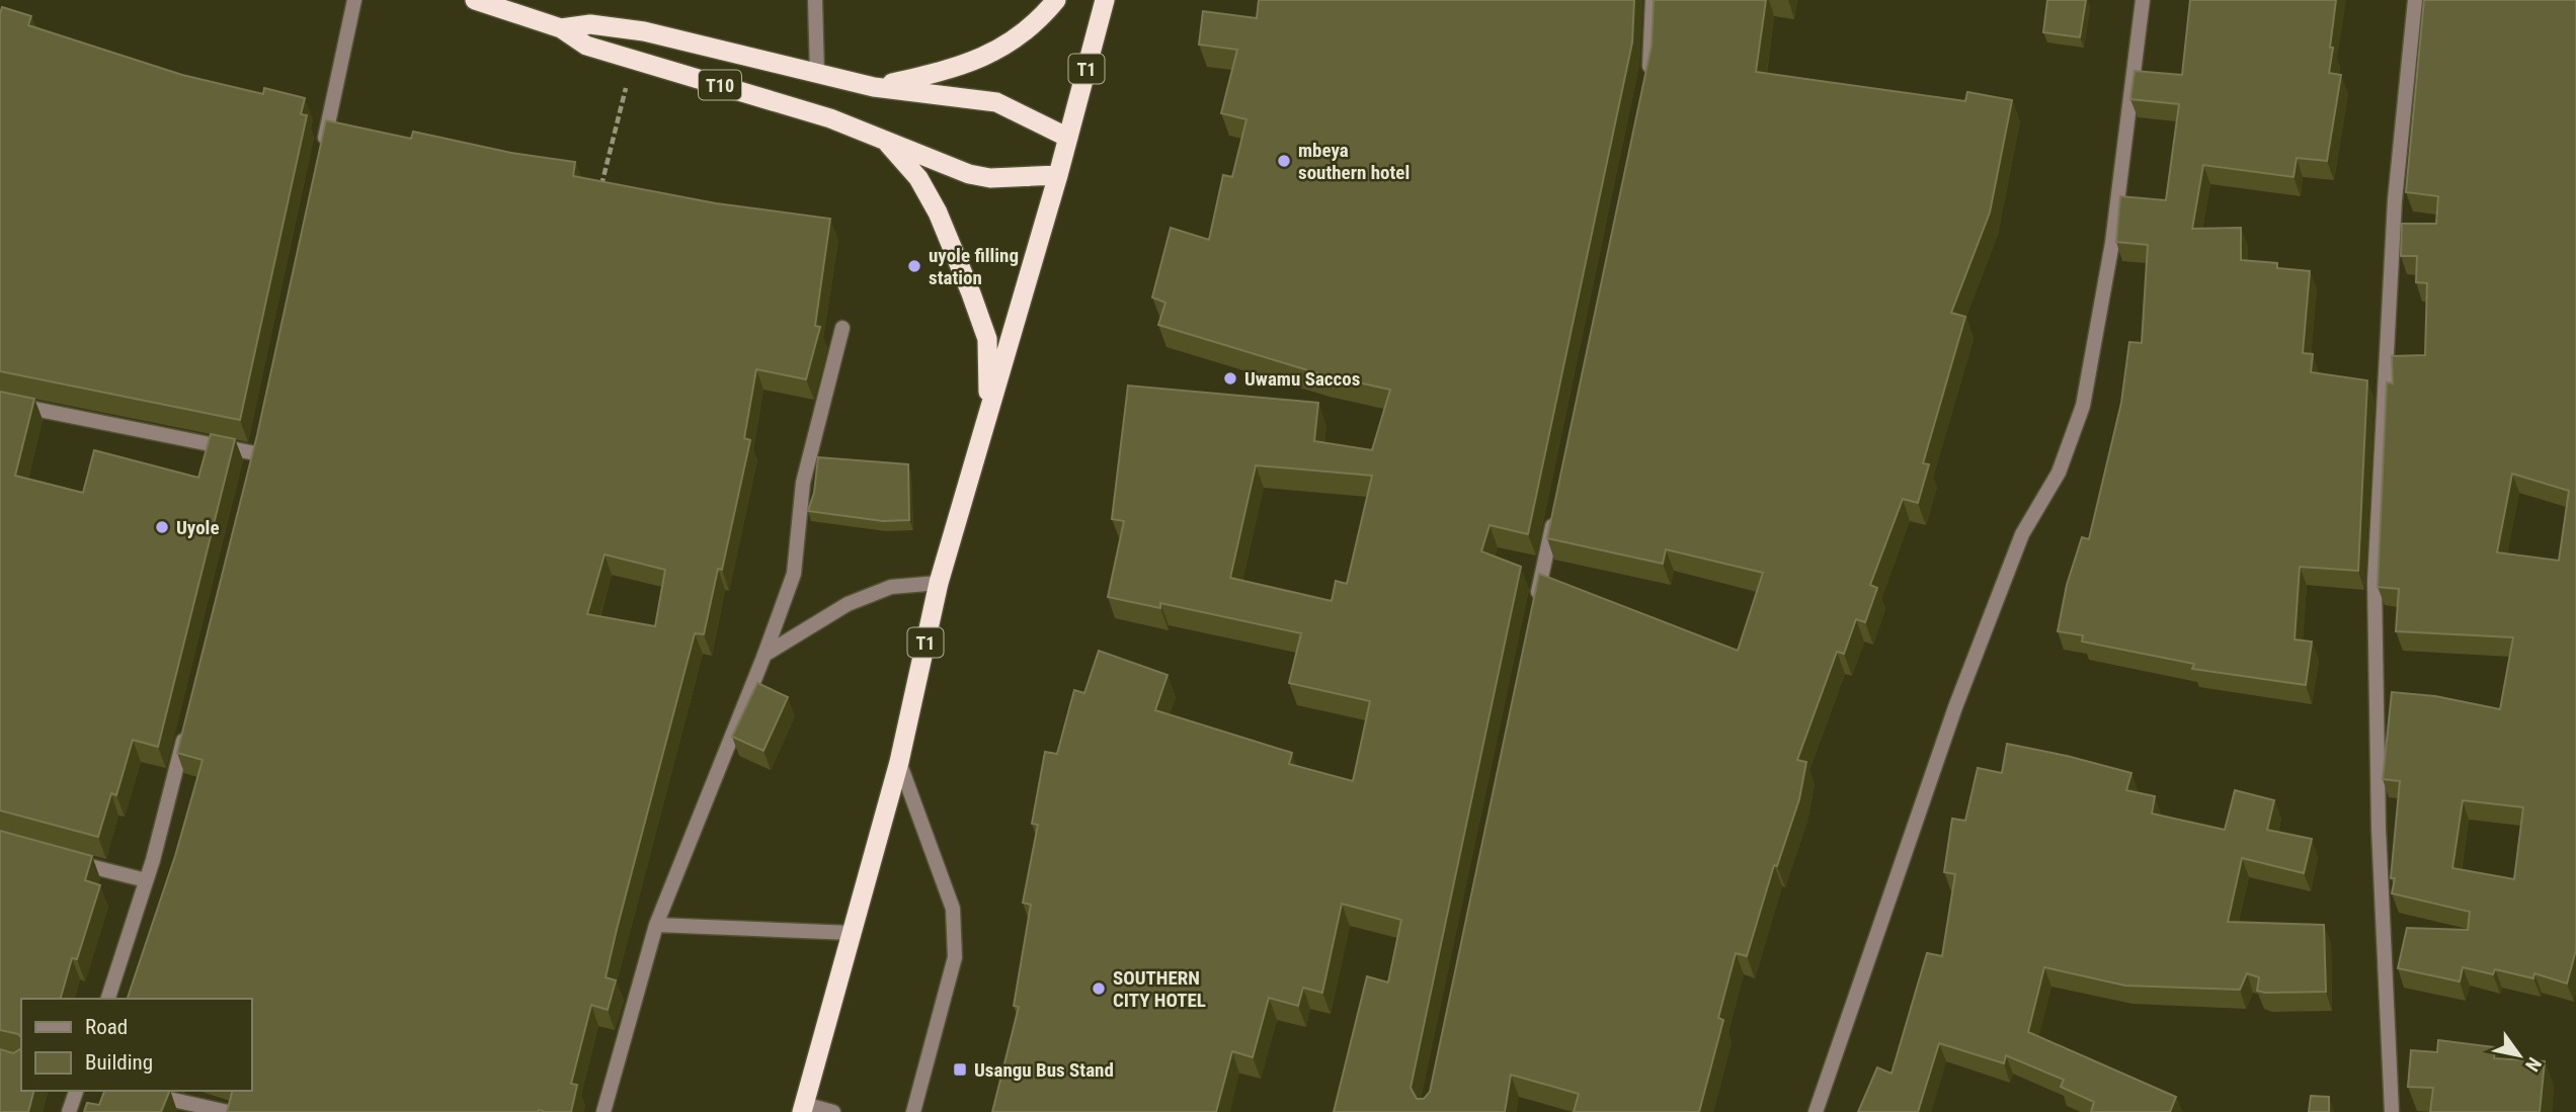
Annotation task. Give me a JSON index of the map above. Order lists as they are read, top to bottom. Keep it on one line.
{"streets":{"highway":["T1","T10"]},"crossings":[["T1","T10"]],"places":{"other":["mbeya southern hotel","uyole filling station","Uwamu Saccos","Uyole","SOUTHERN CITY HOTEL"],"transit":["Usangu Bus Stand"]},"legend":["Road","Building"],"north":"bottom right"}
